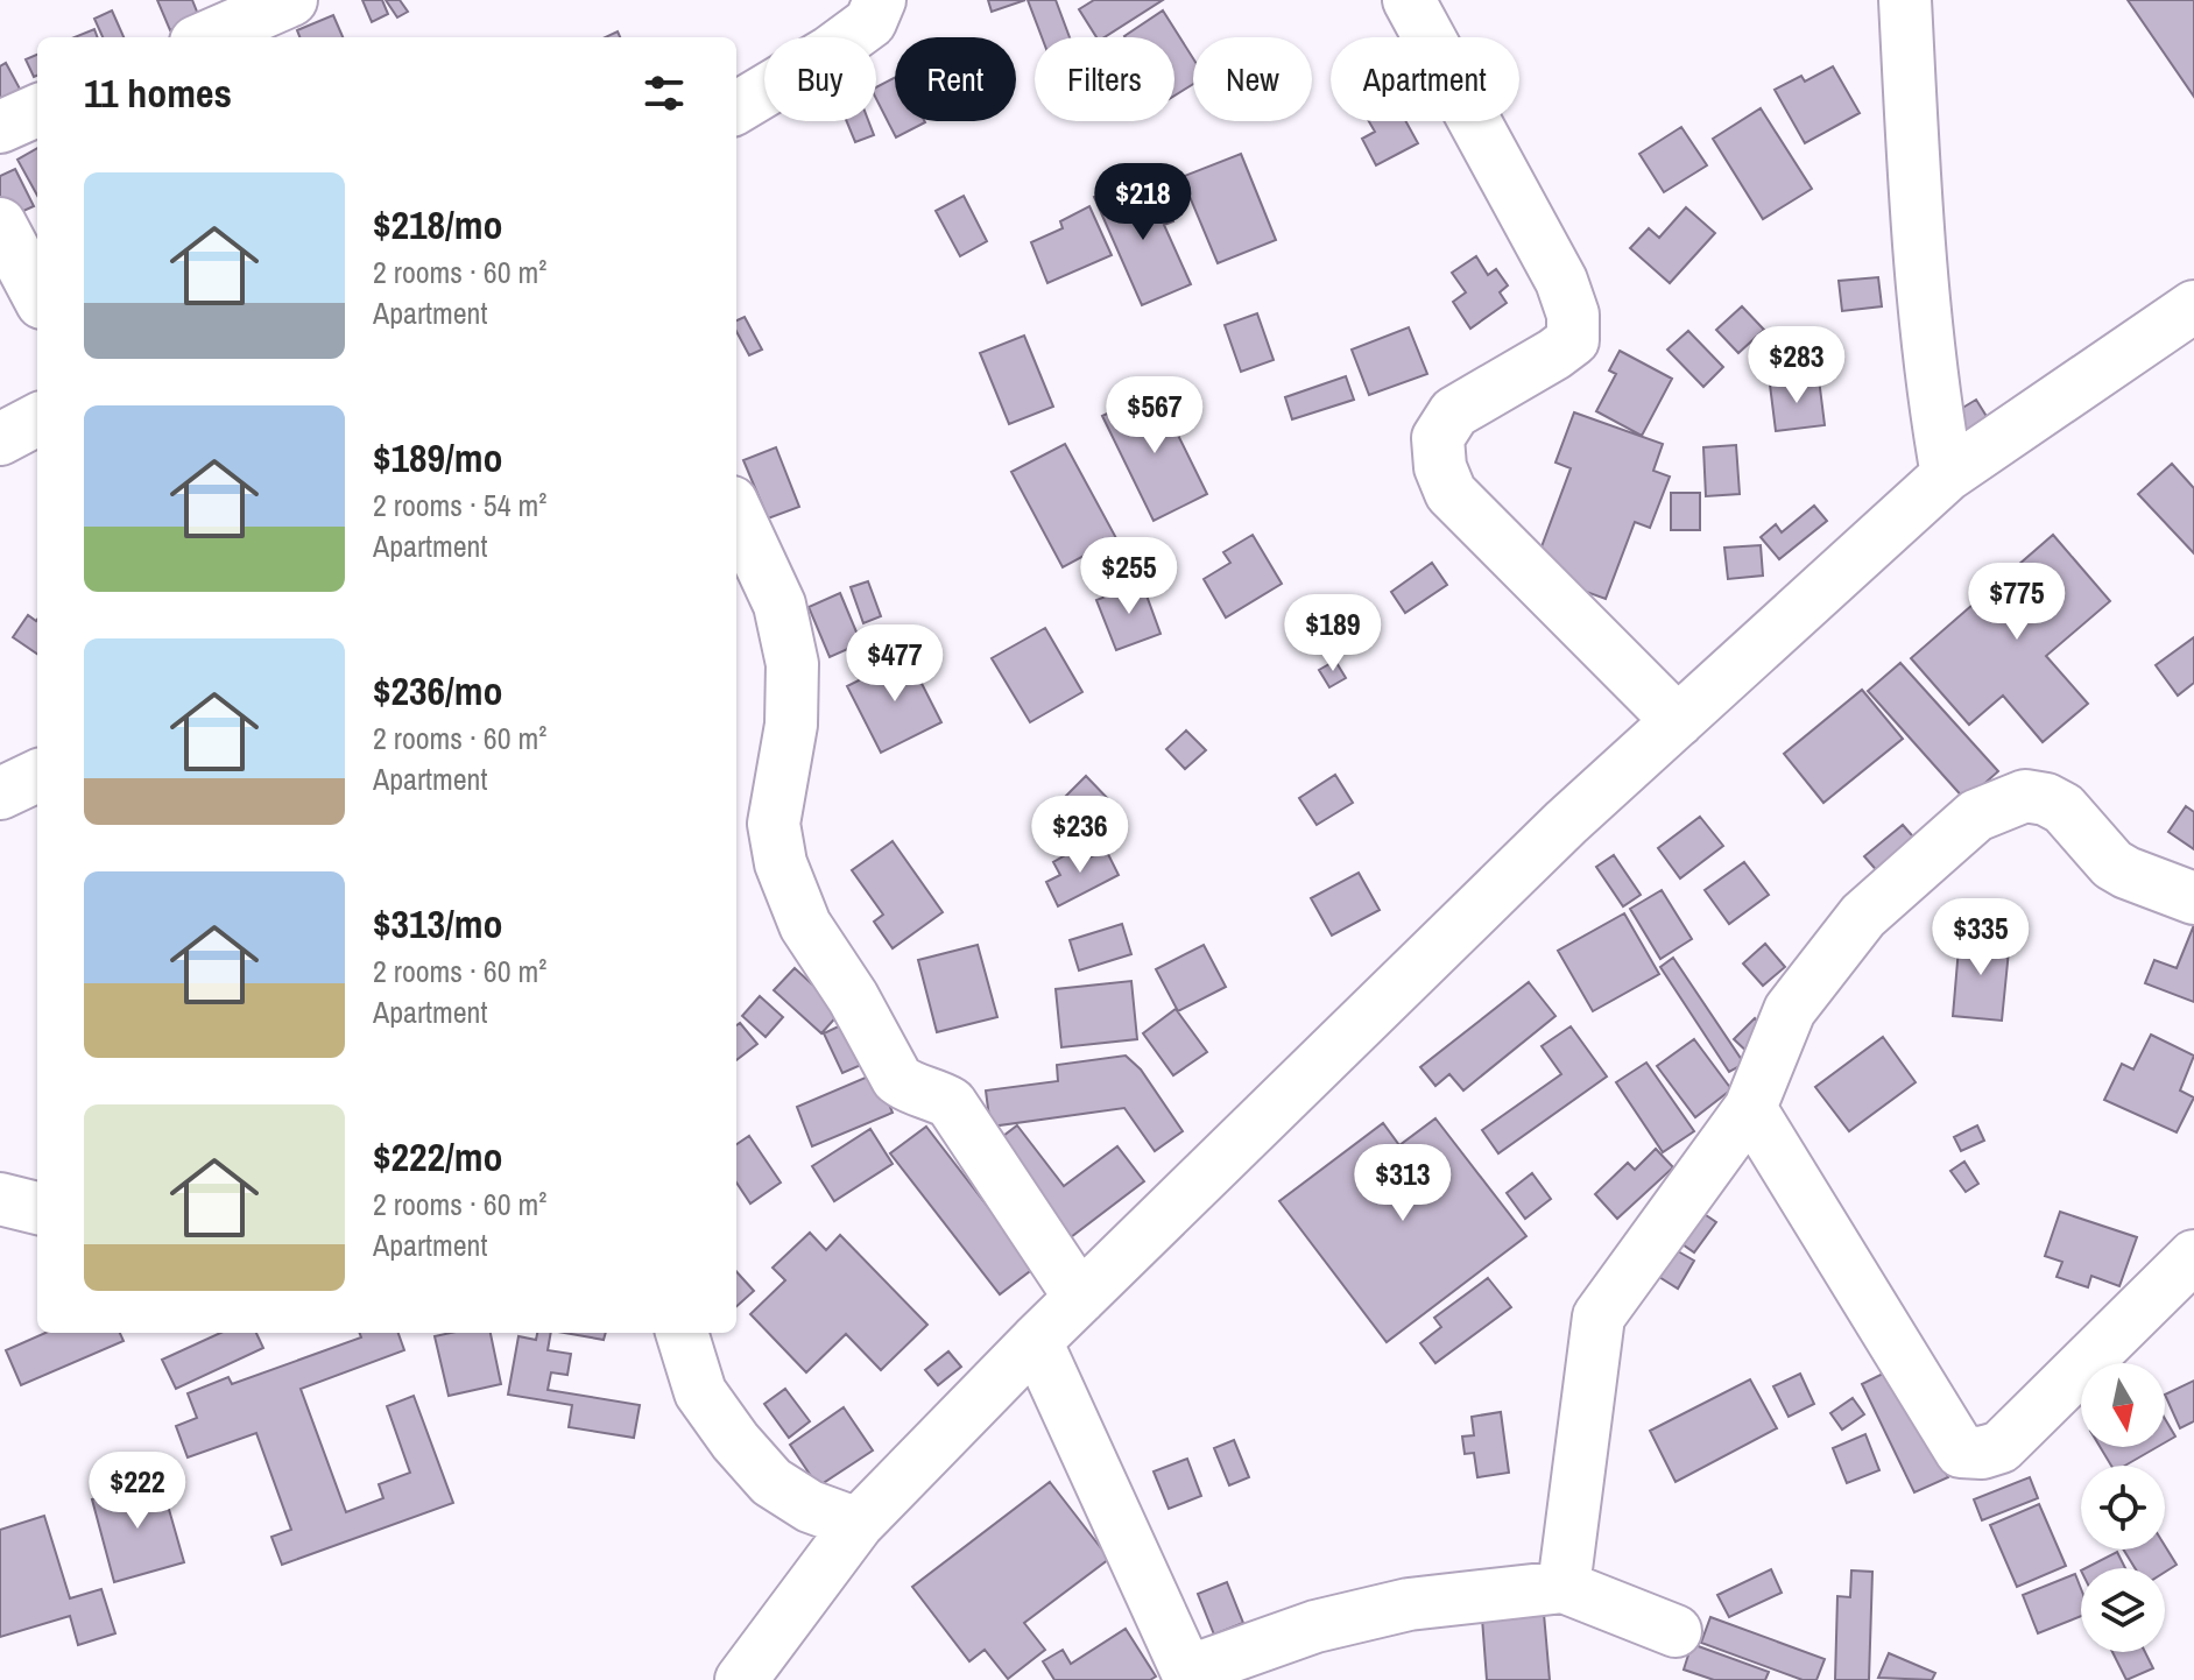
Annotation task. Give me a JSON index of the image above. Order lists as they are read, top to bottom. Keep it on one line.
{"north":"bottom","page":{"chip":["Buy","Rent","Filters","New","Apartment"],"heading":"11 homes","list":[{"name":"$218/mo","note":"2 rooms · 60 m² · Apartment"},{"name":"$189/mo","note":"2 rooms · 54 m² · Apartment"},{"name":"$236/mo","note":"2 rooms · 60 m² · Apartment"},{"name":"$313/mo","note":"2 rooms · 60 m² · Apartment"},{"name":"$222/mo","note":"2 rooms · 60 m² · Apartment"}],"price":["$218","$283","$567","$255","$775","$189","$477","$236","$335","$313","$222"]}}
